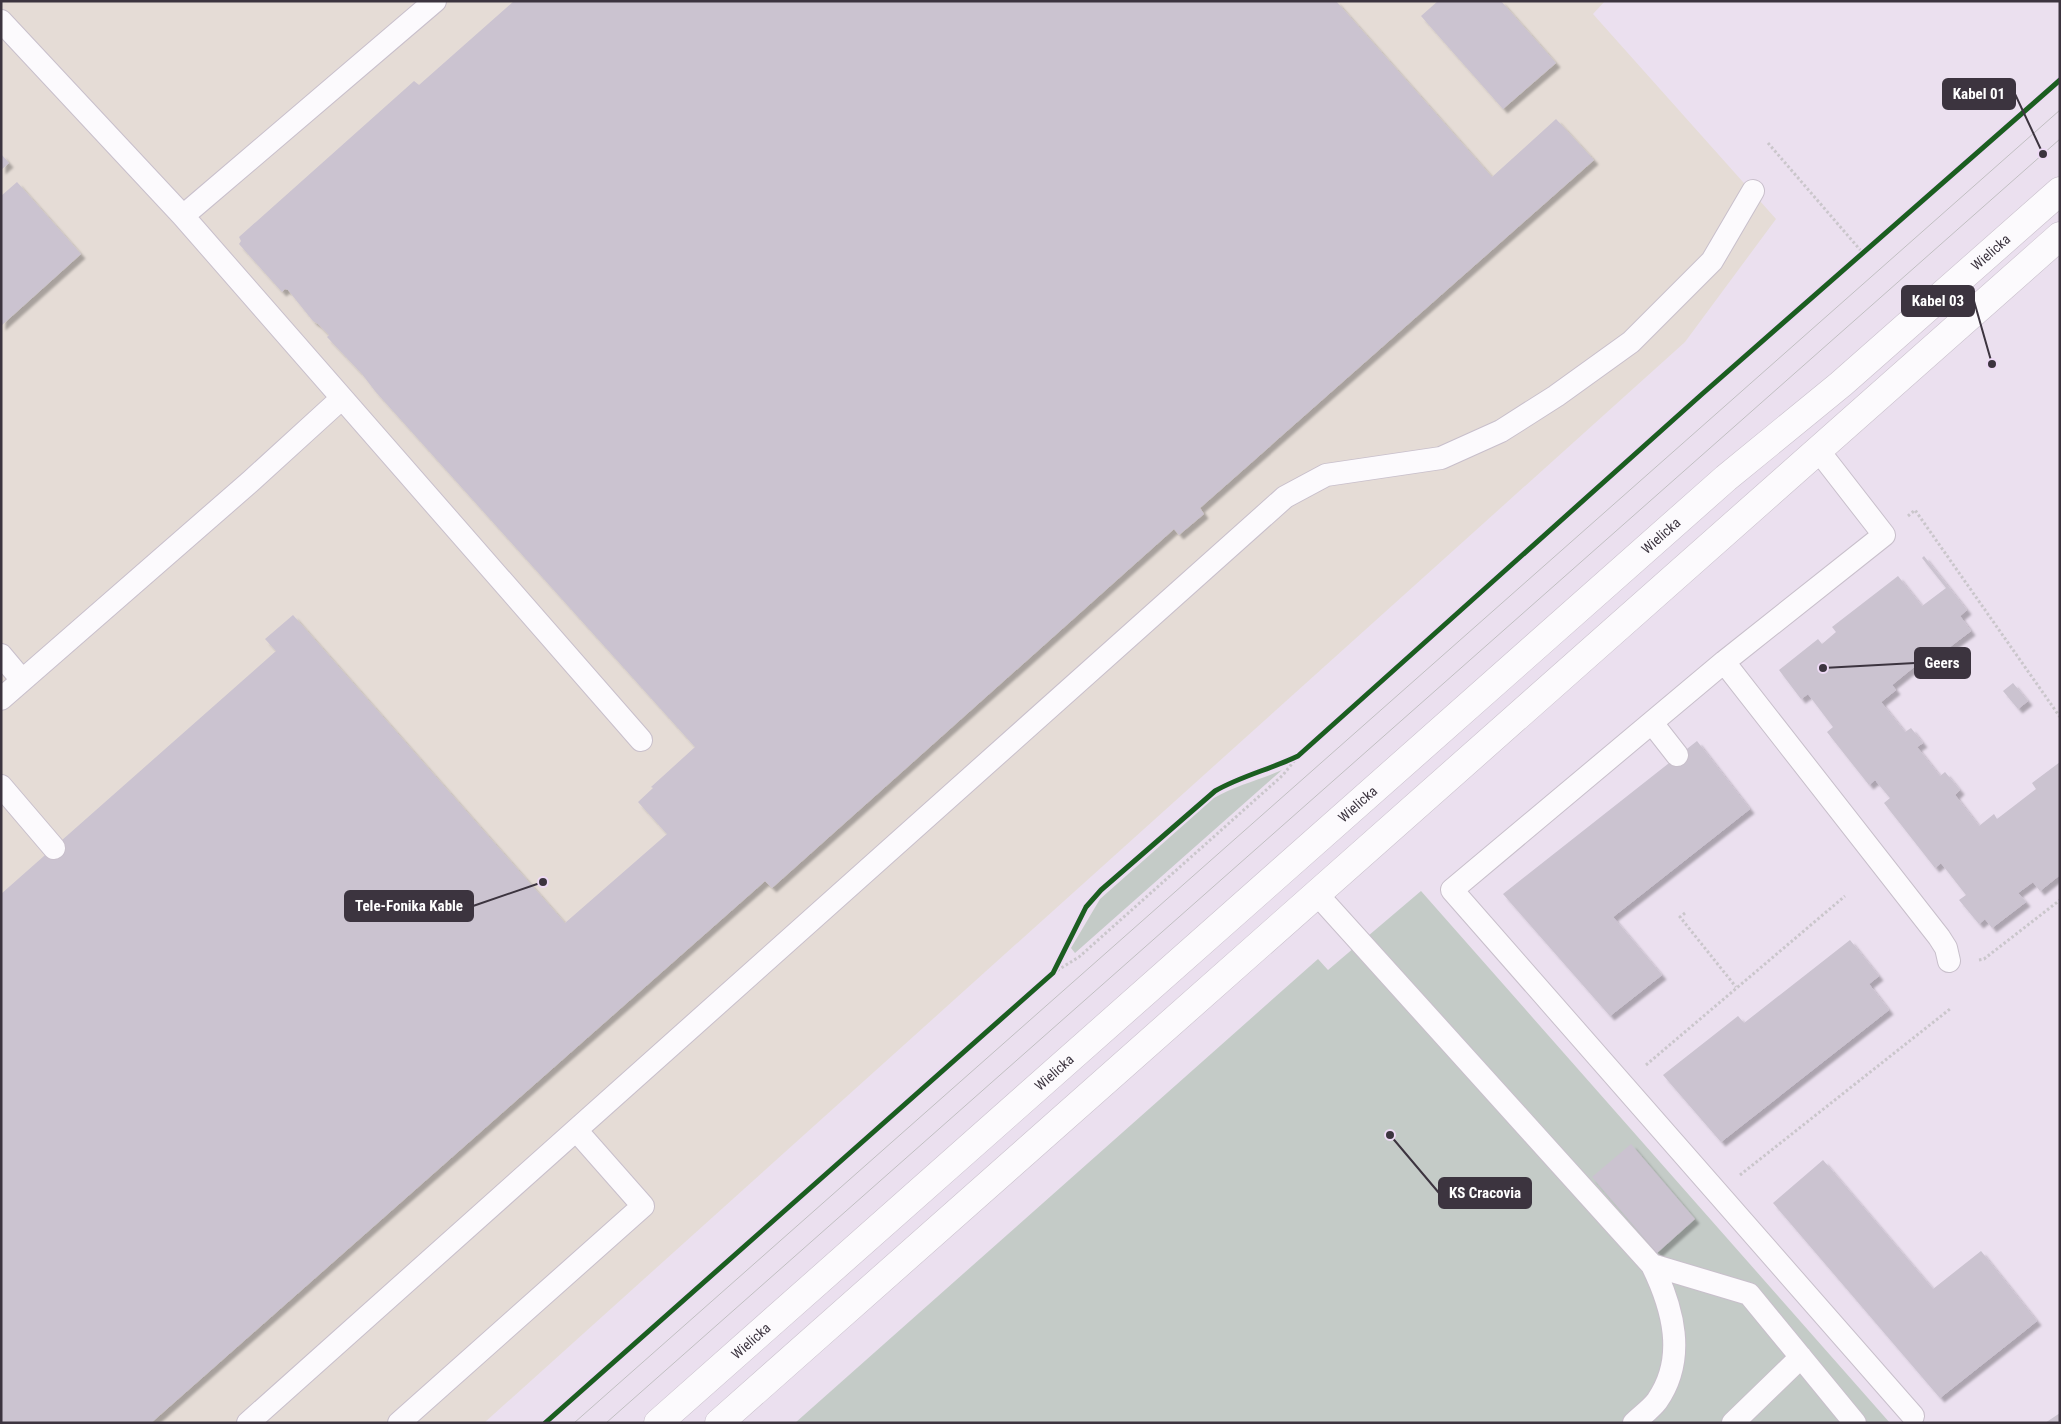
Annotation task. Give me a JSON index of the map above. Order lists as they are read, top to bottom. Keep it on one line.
{"streets":{"main road":["Wielicka"]},"places":["Kabel 01","Kabel 03","Geers","Tele-Fonika Kable","KS Cracovia"]}
